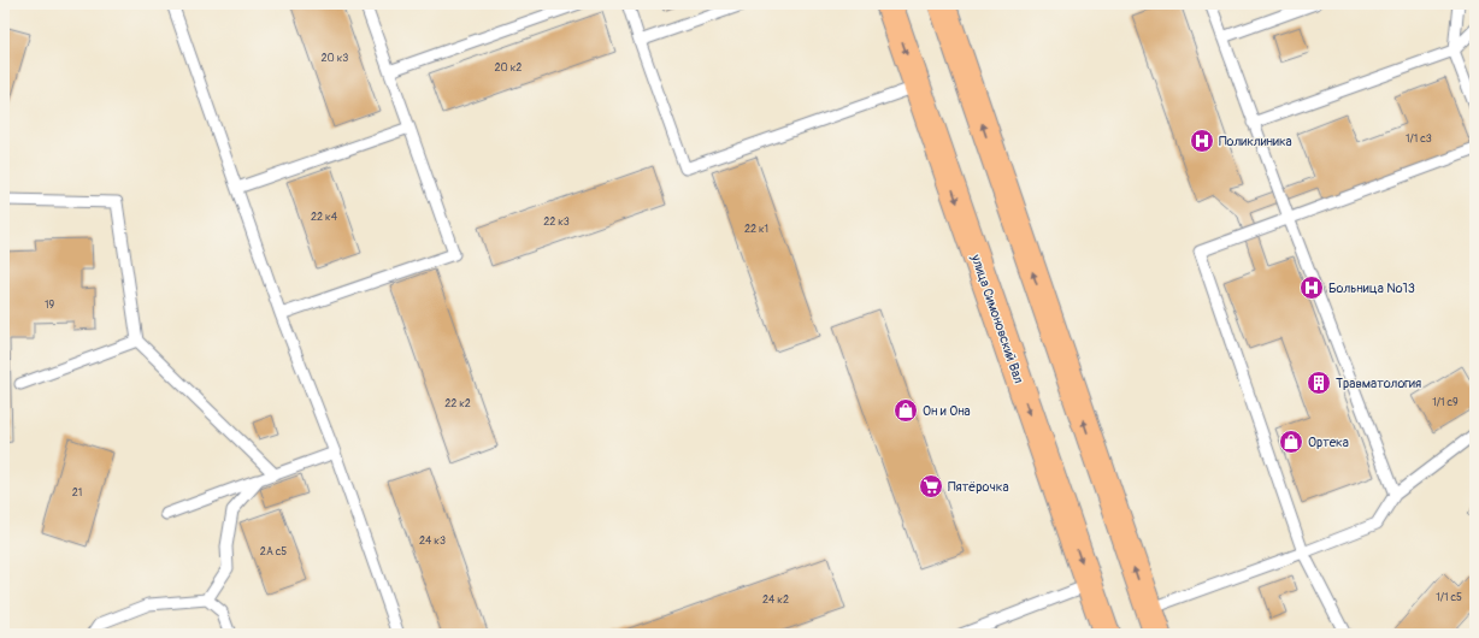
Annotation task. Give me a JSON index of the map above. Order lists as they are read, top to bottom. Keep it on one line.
{"streets":{"main road":["улица Симоновский Вал"]},"places":{"hospital":["Поликлиника","Больница №13"],"building":["Травматология"],"shop":["Он и Она","Ортека"],"supermarket":["Пятёрочка"]},"house_numbers":["20 к3","20 к2","1/1 с3","22 к4","22 к3","22 к1","19","1/1 с9","22 к2","21","24 к3","2А с5","1/1 с5","24 к2"]}
